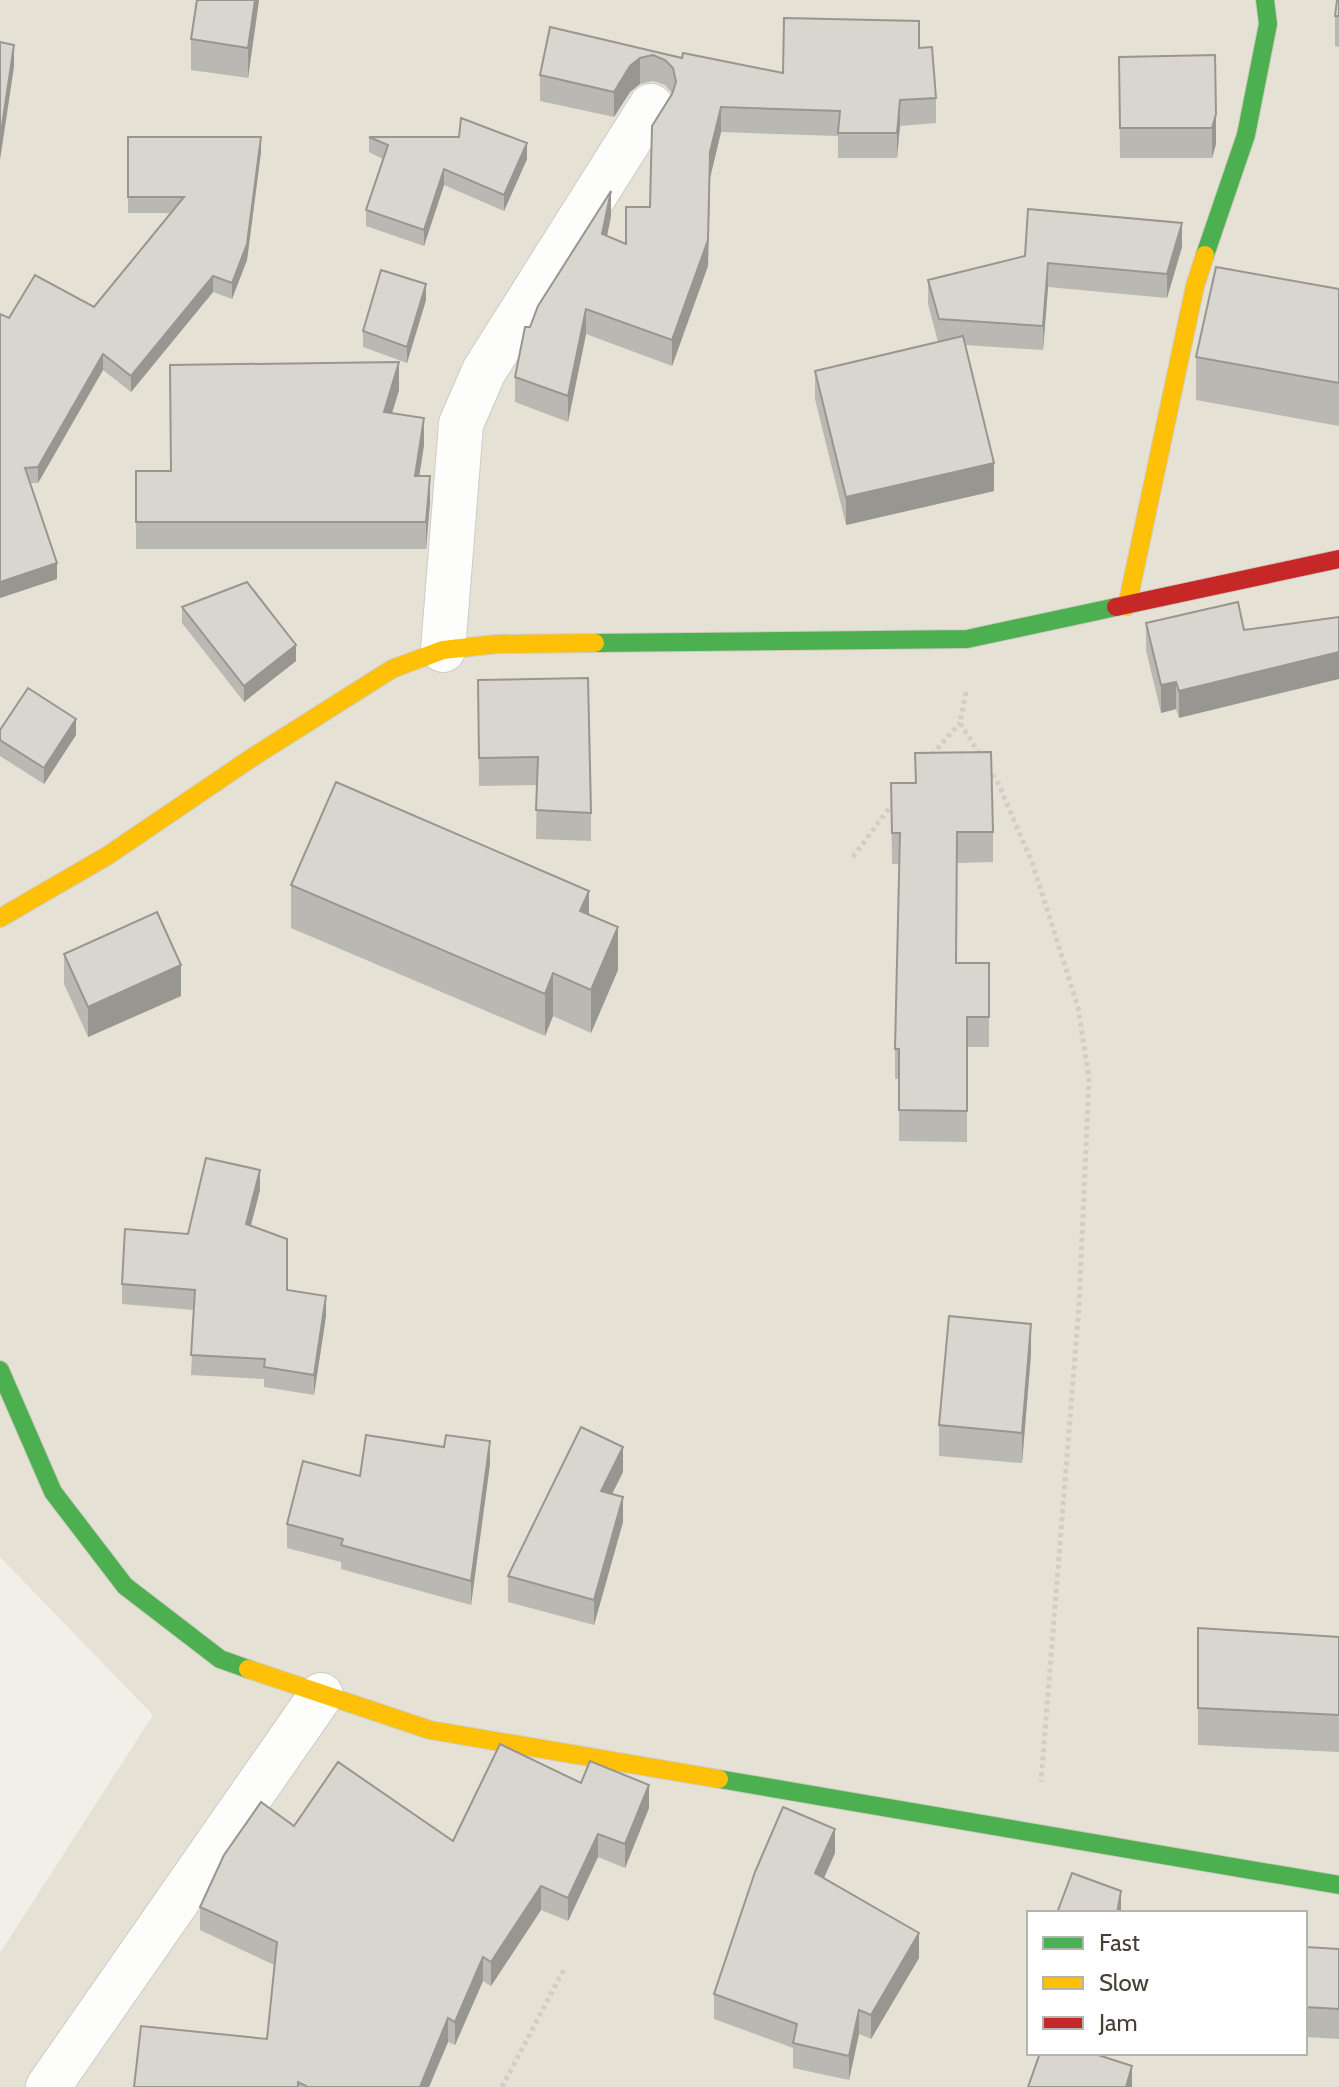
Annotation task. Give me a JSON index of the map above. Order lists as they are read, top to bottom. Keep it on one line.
{"legend":["Fast","Slow","Jam"]}
